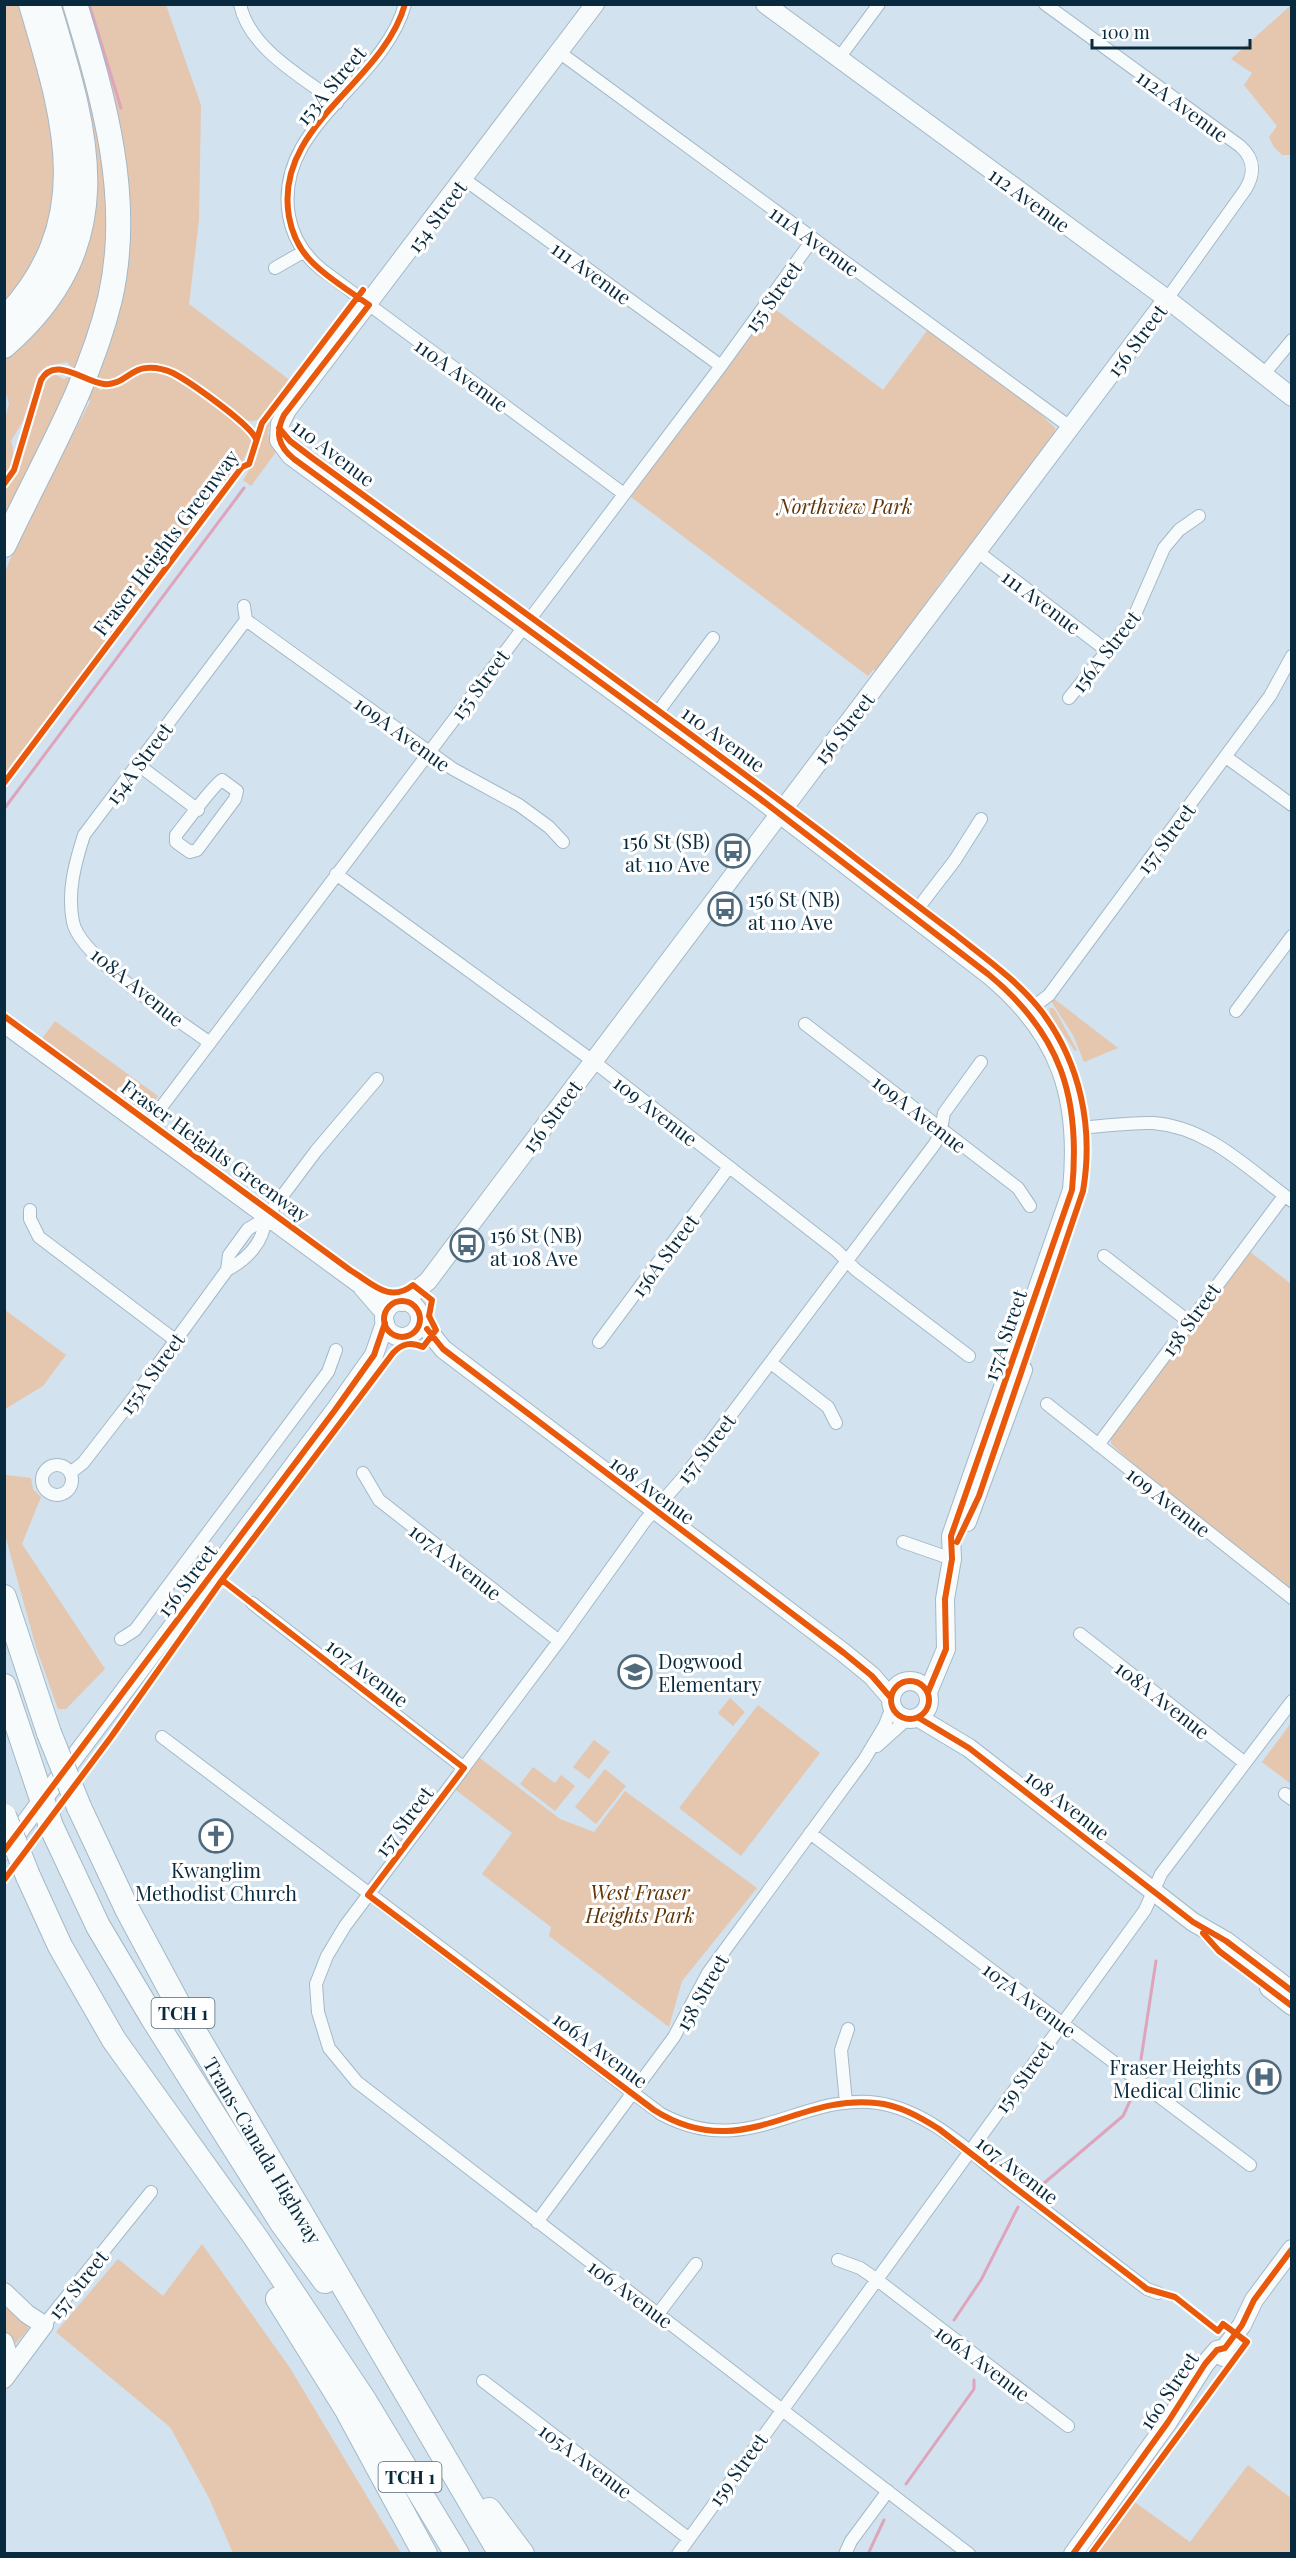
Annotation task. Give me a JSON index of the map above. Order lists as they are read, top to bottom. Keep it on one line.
{"streets":{"highway":["TCH 1","Trans-Canada Highway"],"street":["153A Street","112A Avenue","112 Avenue","154 Street","111A Avenue","111 Avenue","155 Street","156 Street","110A Avenue","110 Avenue","156A Street","109A Avenue","154A Street","157 Street","108A Avenue","109 Avenue","158 Street","157A Street","155A Street","108 Avenue","107A Avenue","107 Avenue","106A Avenue","159 Street","106 Avenue","160 Street","105A Avenue"],"cycle path":["Fraser Heights Greenway"]},"crossings":[["153A Street","110A Avenue"],["112A Avenue","156 Street"],["112 Avenue","156 Street"],["154 Street","111A Avenue"],["154 Street","111 Avenue"],["154 Street","110A Avenue"],["154 Street","110 Avenue"],["111A Avenue","155 Street"],["111A Avenue","156 Street"],["111 Avenue","155 Street"],["111 Avenue","156 Street"],["111 Avenue","156A Street"],["155 Street","110A Avenue"],["155 Street","110 Avenue"],["155 Street","109A Avenue"],["155 Street","108A Avenue"],["155 Street","109 Avenue"],["156 Street","110 Avenue"],["156 Street","109 Avenue"],["156 Street","108 Avenue"],["110 Avenue","157 Street"],["110 Avenue","157A Street"],["156A Street","109 Avenue"],["109A Avenue","154A Street"],["109A Avenue","157 Street"],["154A Street","108A Avenue"],["157 Street","109 Avenue"],["157 Street","108 Avenue"],["157 Street","107A Avenue"],["157 Street","107 Avenue"],["157 Street","106A Avenue"],["157 Street","106 Avenue"],["108A Avenue","159 Street"],["109 Avenue","158 Street"],["158 Street","157A Street"],["158 Street","108 Avenue"],["158 Street","107A Avenue"],["158 Street","106A Avenue"],["158 Street","106 Avenue"],["157A Street","108 Avenue"],["108 Avenue","159 Street"],["107A Avenue","159 Street"],["107 Avenue","106A Avenue"],["107 Avenue","159 Street"],["106A Avenue","159 Street"],["159 Street","106 Avenue"],["159 Street","105A Avenue"]],"parks":["Northview Park","West Fraser Heights Park"],"places":{"bus stop":["156 St (SB) at 110 Ave","156 St (NB) at 110 Ave","156 St (NB) at 108 Ave"],"school or university":["Dogwood Elementary"],"church":["Kwanglim Methodist Church"],"hospital":["Fraser Heights Medical Clinic"]},"scale_bar":"100 m"}
